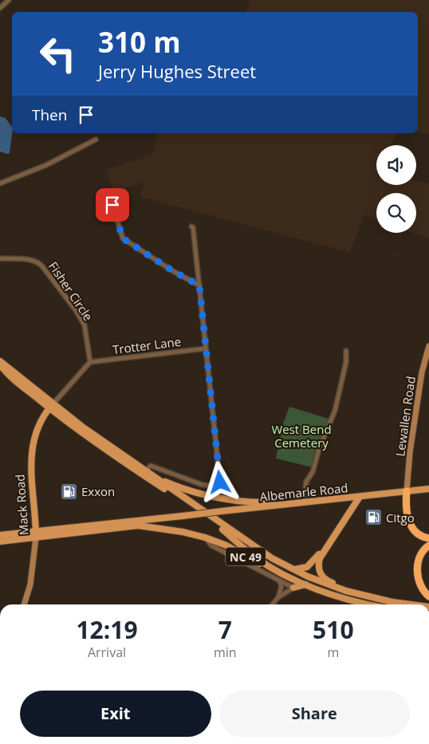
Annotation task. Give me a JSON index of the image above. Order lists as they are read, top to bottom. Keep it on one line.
{"streets":{"main road":["Albemarle Road","Mack Road","NC 49"],"street":["Fisher Circle","Trotter Lane","Lewallen Road"]},"crossings":[["Fisher Circle","Trotter Lane"],["Lewallen Road","Albemarle Road"],["Albemarle Road","Mack Road"],["Albemarle Road","NC 49"],["Mack Road","NC 49"]],"parks":["West Bend Cemetery"],"places":{"fuel station":["Exxon","Citgo"]},"page":{"turn":["310 m","Jerry Hughes Street"],"then":"Then","eta":["12:19","Arrival","7","min","510","m"],"buttons":["Exit","Share"]}}
